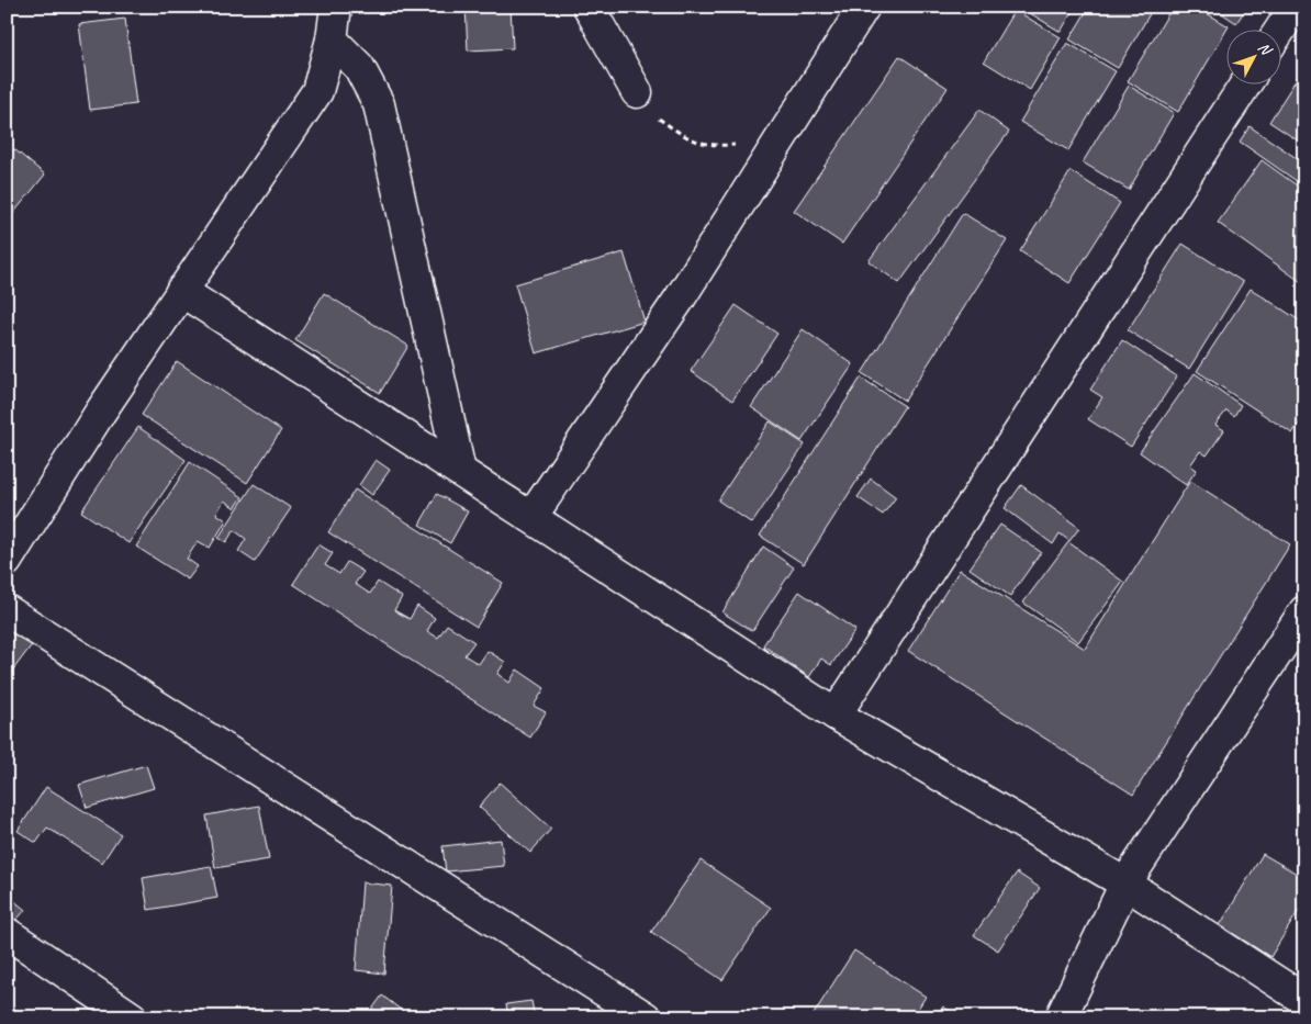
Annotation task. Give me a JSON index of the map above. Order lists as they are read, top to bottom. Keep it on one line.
{"north":"top right"}
